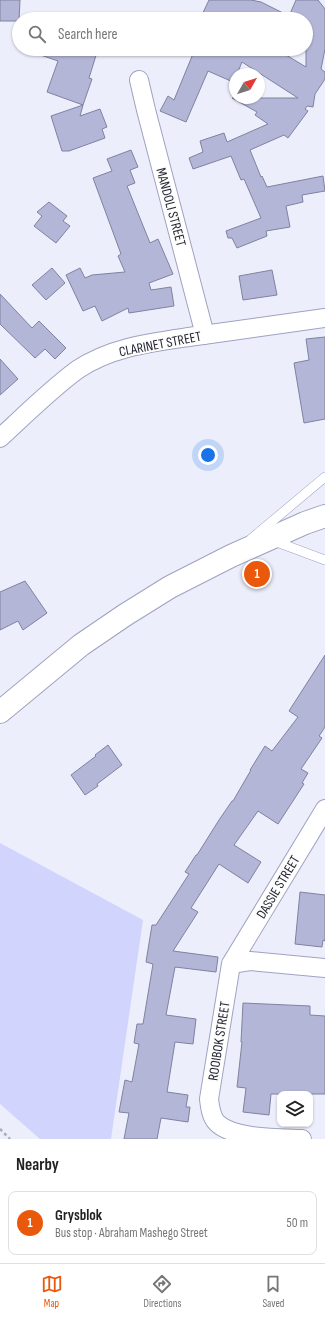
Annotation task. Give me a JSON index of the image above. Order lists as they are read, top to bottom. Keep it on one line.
{"streets":{"street":["MANDOLI STREET","CLARINET STREET","DASSIE STREET","ROOIBOK STREET"]},"crossings":[["MANDOLI STREET","CLARINET STREET"],["DASSIE STREET","ROOIBOK STREET"]],"north":"top right","page":{"search":"Search here","pins":"1","heading":"Nearby","list":[{"mark":"1","name":"Grysblok","note":"Bus stop · Abraham Mashego Street","value":"50 m"}],"nav":["Map","Directions","Saved"]}}
